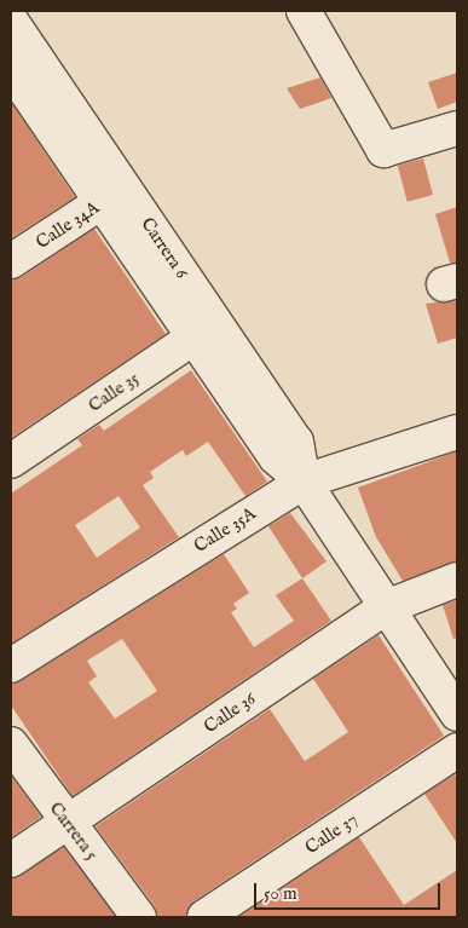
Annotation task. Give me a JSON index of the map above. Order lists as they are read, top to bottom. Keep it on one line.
{"streets":{"street":["Calle 34A","Carrera 6","Calle 35","Calle 35A","Calle 36","Carrera 5","Calle 37"]},"crossings":[["Calle 34A","Carrera 6"],["Carrera 6","Calle 35"],["Carrera 6","Calle 35A"],["Carrera 6","Calle 36"],["Calle 36","Carrera 5"]],"scale_bar":"50 m"}
